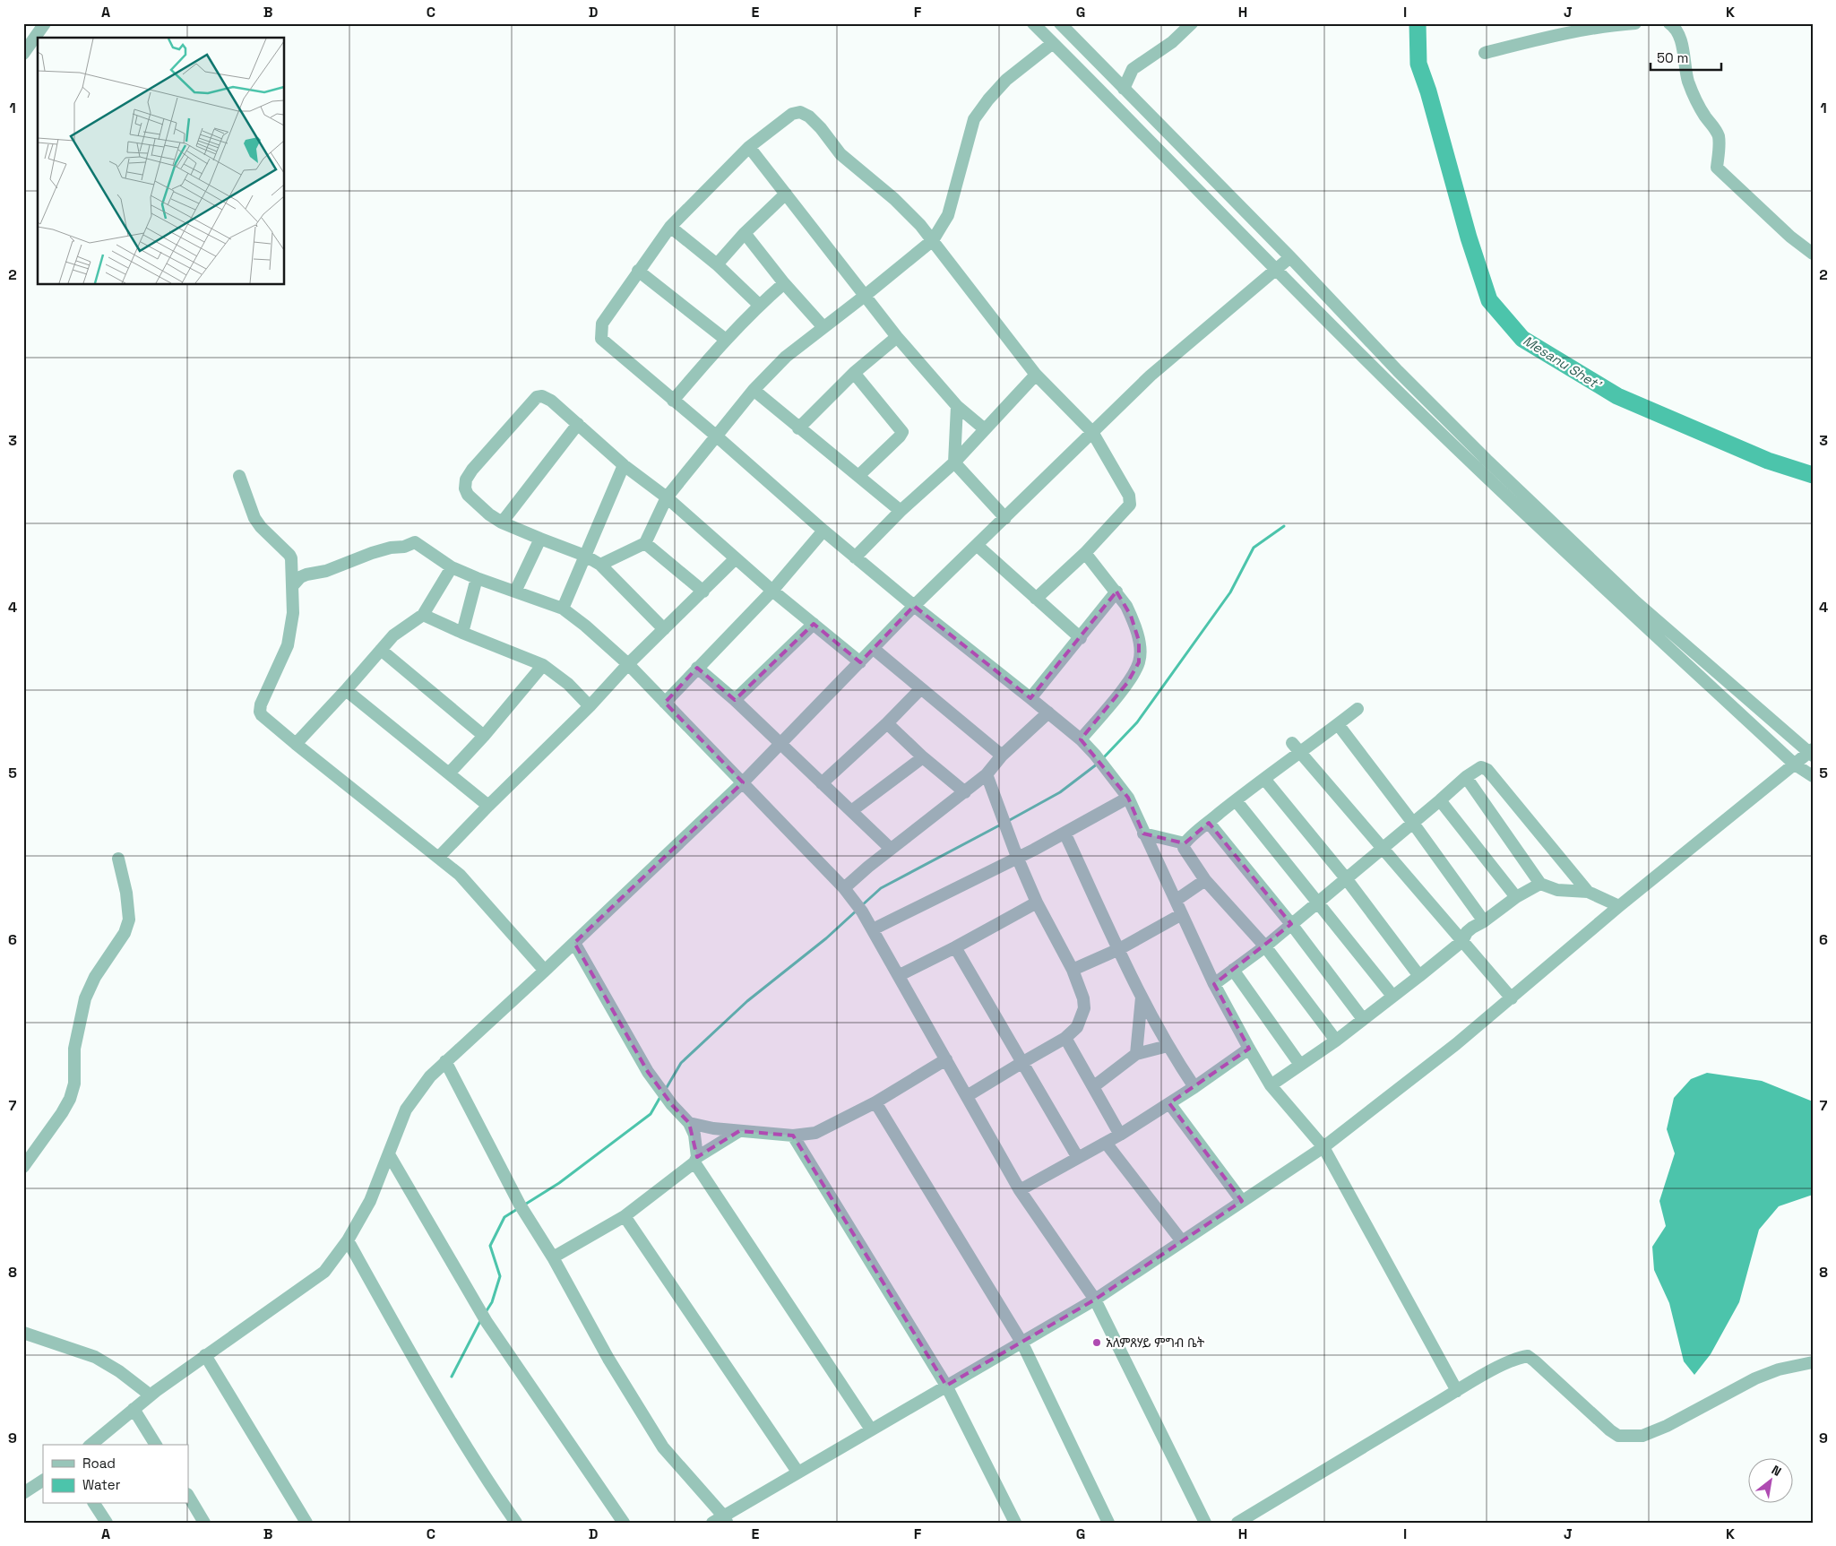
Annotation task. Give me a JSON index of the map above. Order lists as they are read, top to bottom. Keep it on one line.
{"water":["Mesanu Shet'"],"places":["አለምጸሃይ ምግብ ቤት"],"legend":["Road","Water"],"scale_bar":"50 m","north":"top right","grid":{"columns":["A","B","C","D","E","F","G","H","I","J","K"],"rows":["1","2","3","4","5","6","7","8","9"]}}
